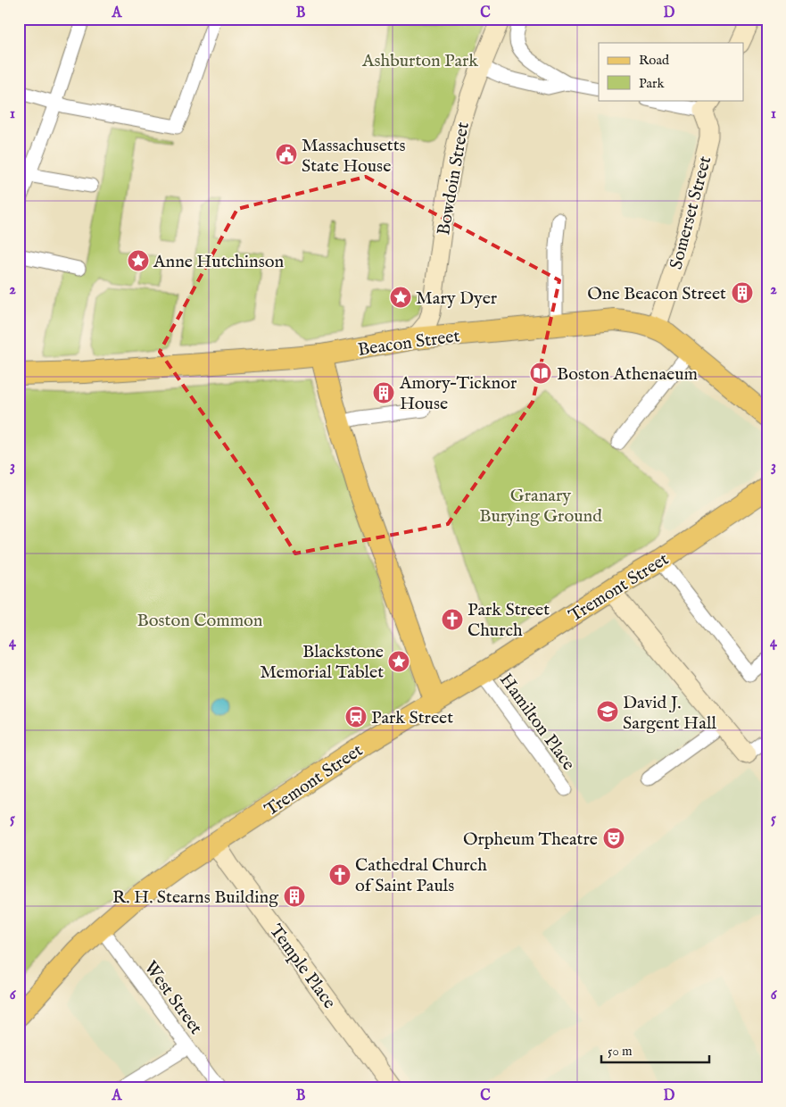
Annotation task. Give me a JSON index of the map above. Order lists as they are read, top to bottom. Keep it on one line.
{"streets":{"main road":["Bowdoin Street","Somerset Street","Beacon Street","Tremont Street","Temple Place"],"street":["Hamilton Place","West Street"]},"crossings":[["Bowdoin Street","Beacon Street"],["Somerset Street","Beacon Street"],["Tremont Street","Hamilton Place"],["Tremont Street","Temple Place"],["Tremont Street","West Street"]],"parks":["Ashburton Park","Granary Burying Ground","Boston Common"],"places":{"public building":["Massachusetts State House"],"place":["Anne Hutchinson","Mary Dyer","Blackstone Memorial Tablet"],"building":["One Beacon Street","Amory–Ticknor House","R. H. Stearns Building"],"library":["Boston Athenaeum"],"church":["Park Street Church","Cathedral Church of Saint Pauls"],"school or university":["David J. Sargent Hall"],"station":["Park Street"],"theatre":["Orpheum Theatre"]},"legend":["Road","Park"],"scale_bar":"50 m","grid":{"columns":["A","B","C","D"],"rows":["1","2","3","4","5","6"]}}
